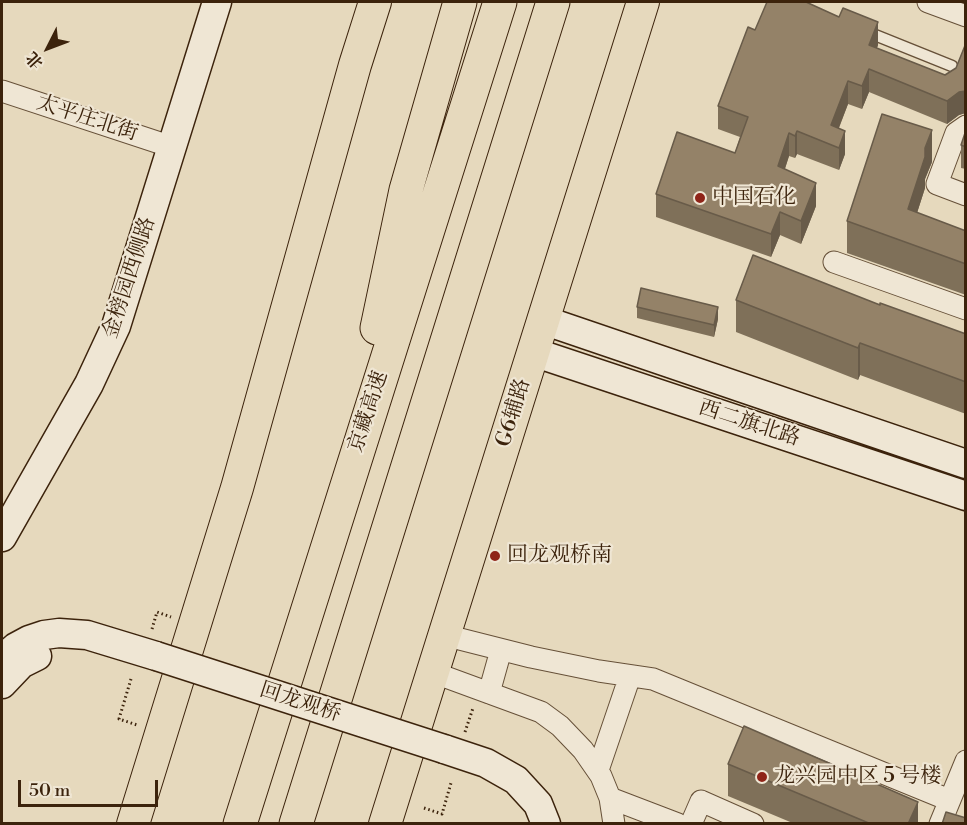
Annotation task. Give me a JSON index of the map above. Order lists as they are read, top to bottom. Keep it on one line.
{"streets":{"highway":["京藏高速"],"main road":["金榜园西侧路","G6辅路","西二旗北路","回龙观桥"],"street":["太平庄北街"]},"crossings":[["太平庄北街","金榜园西侧路"],["G6辅路","西二旗北路"]],"places":["中国石化","回龙观桥南","龙兴园中区 5 号楼"],"scale_bar":"50 m","north":"bottom left"}
